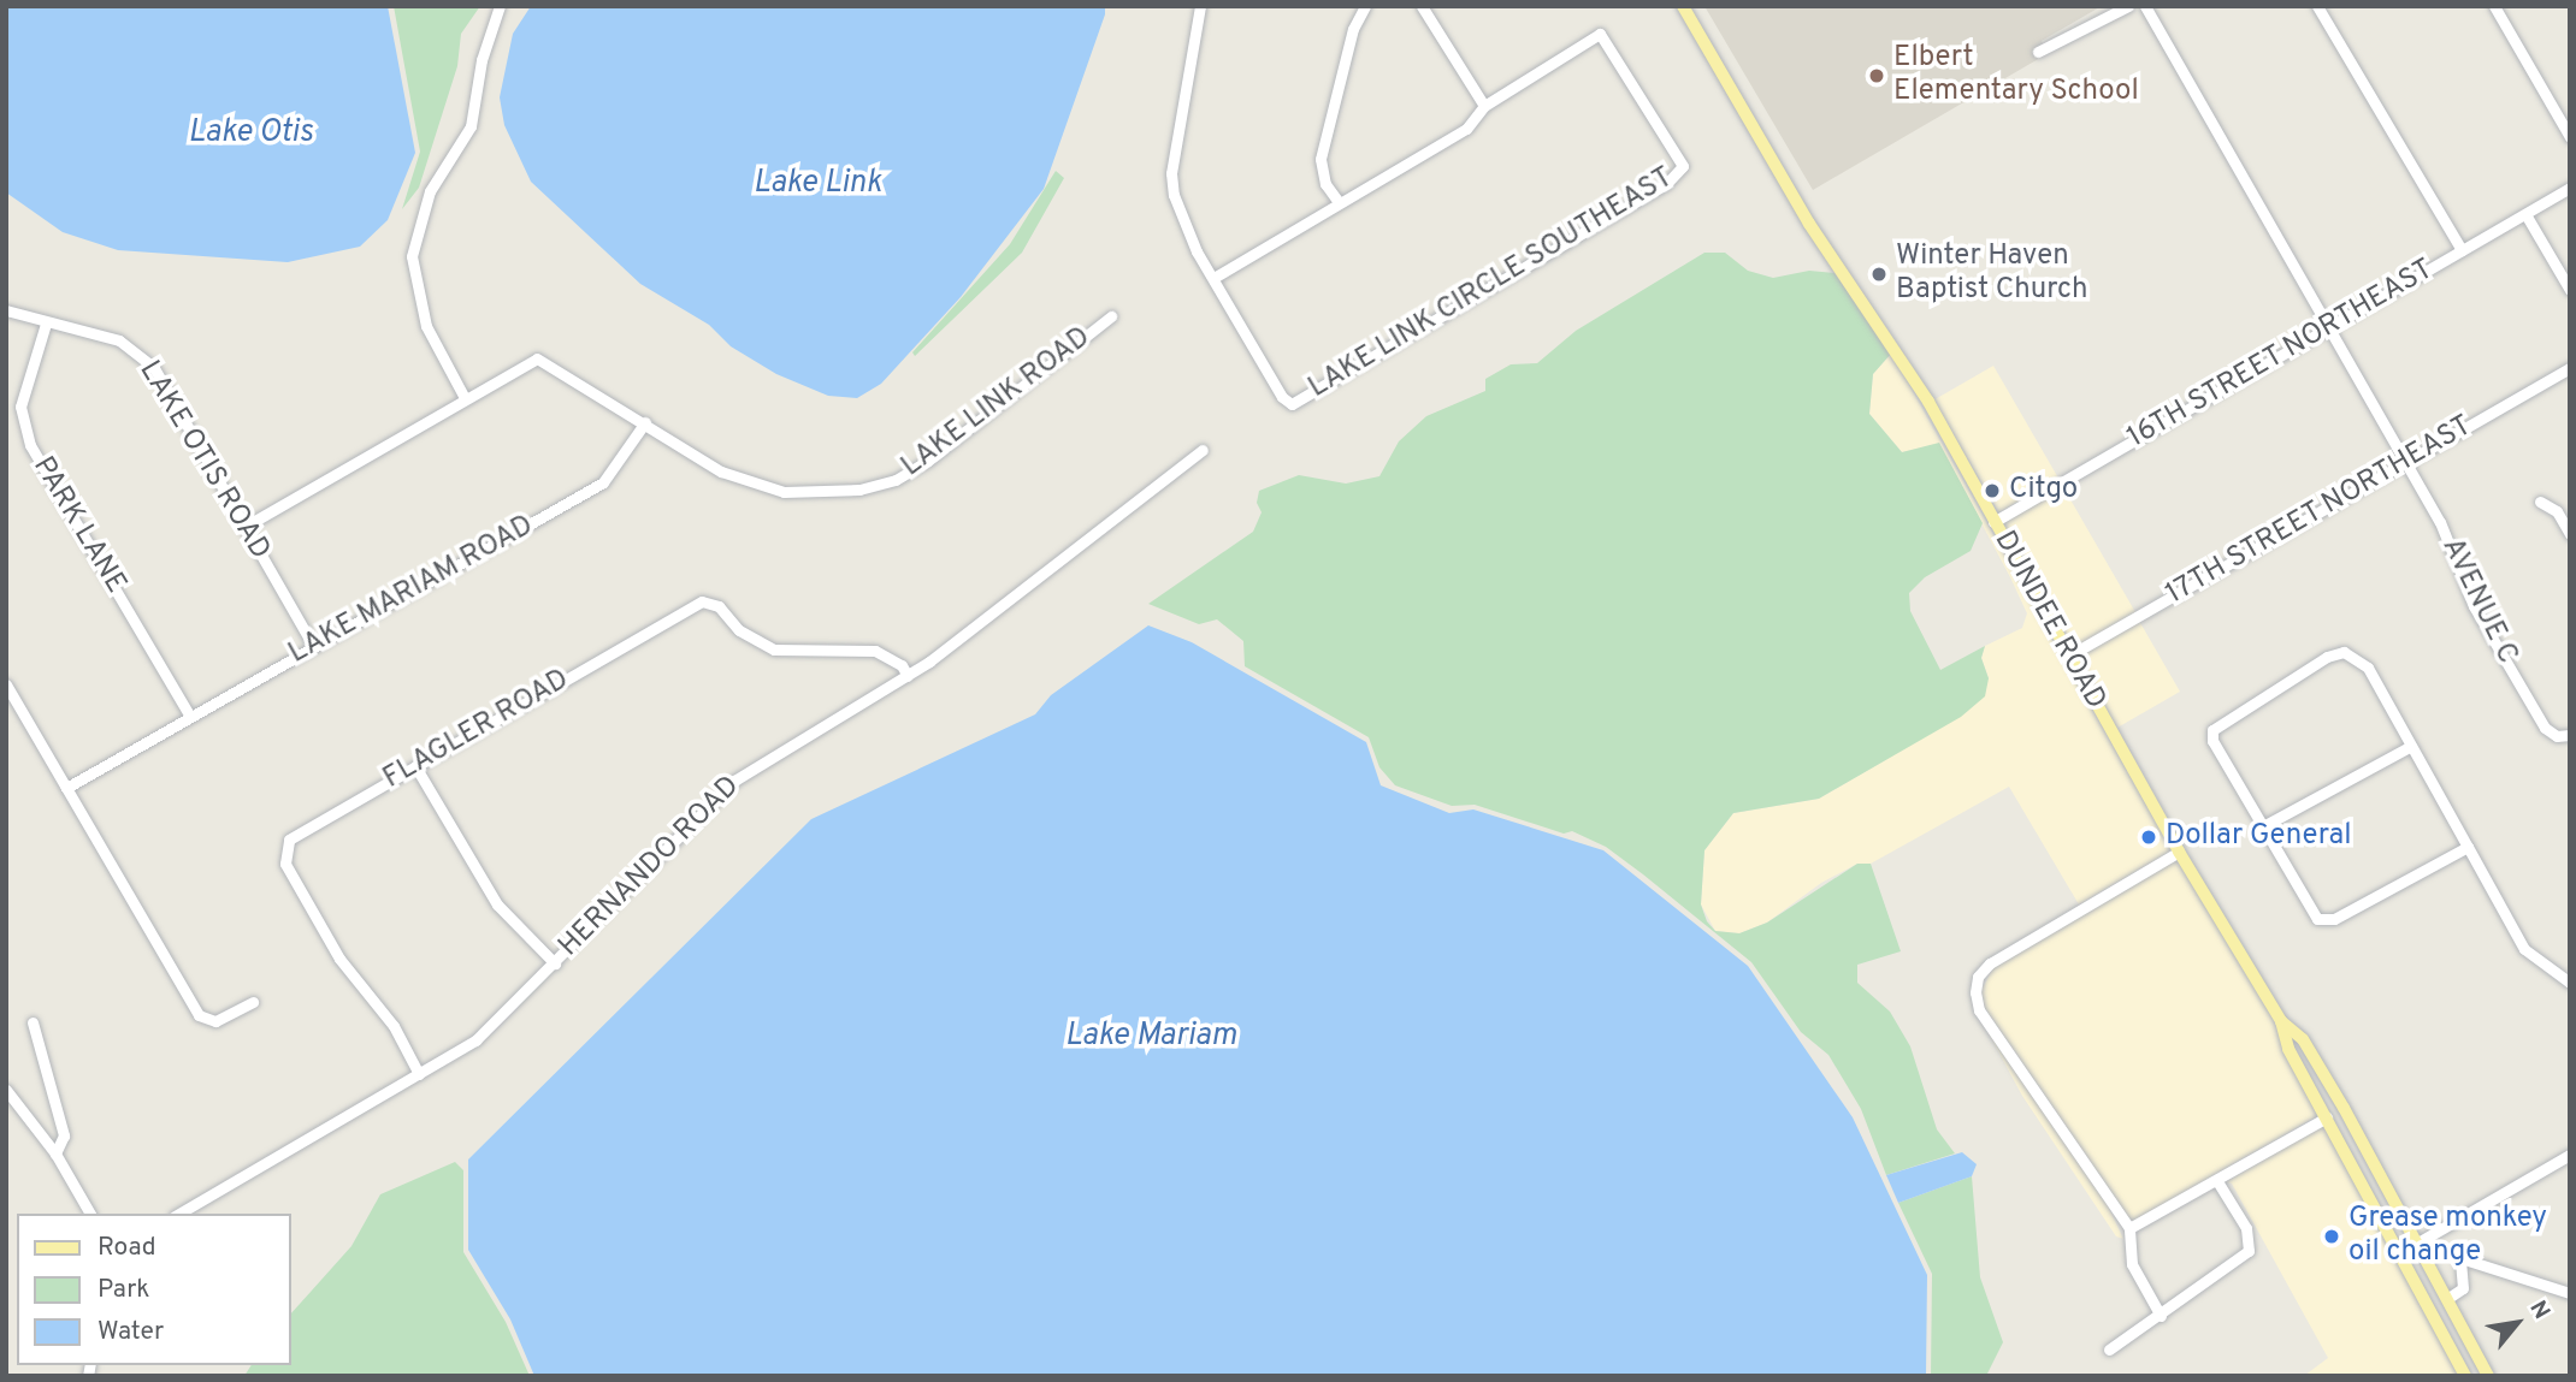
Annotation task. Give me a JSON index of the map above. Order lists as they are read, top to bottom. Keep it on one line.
{"streets":{"main road":["DUNDEE ROAD"],"street":["LAKE LINK CIRCLE SOUTHEAST","16TH STREET NORTHEAST","LAKE LINK ROAD","LAKE OTIS ROAD","17TH STREET NORTHEAST","PARK LANE","LAKE MARIAM ROAD","AVENUE C","FLAGLER ROAD","HERNANDO ROAD"]},"crossings":[["16TH STREET NORTHEAST","AVENUE C"],["16TH STREET NORTHEAST","DUNDEE ROAD"],["LAKE LINK ROAD","LAKE MARIAM ROAD"],["LAKE OTIS ROAD","PARK LANE"],["LAKE OTIS ROAD","LAKE MARIAM ROAD"],["17TH STREET NORTHEAST","AVENUE C"],["17TH STREET NORTHEAST","DUNDEE ROAD"],["PARK LANE","LAKE MARIAM ROAD"],["FLAGLER ROAD","HERNANDO ROAD"]],"water":["Lake Otis","Lake Link","Lake Mariam"],"places":["Elbert Elementary School","Winter Haven Baptist Church","Citgo","Dollar General","Grease monkey oil change"],"legend":["Road","Park","Water"],"north":"top right"}
